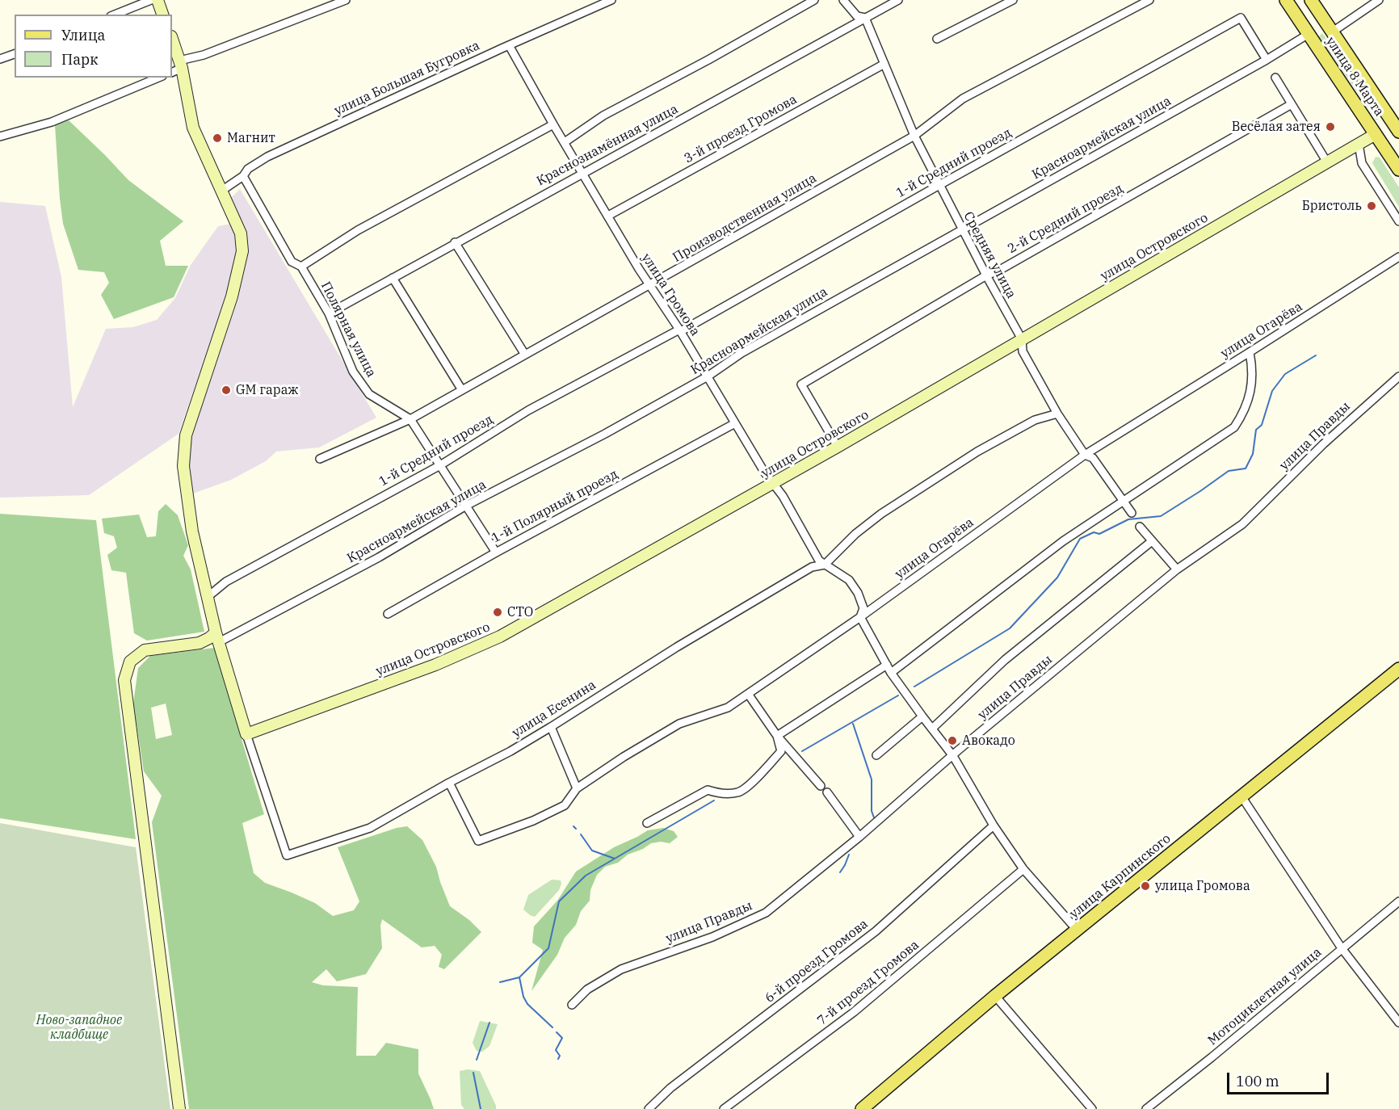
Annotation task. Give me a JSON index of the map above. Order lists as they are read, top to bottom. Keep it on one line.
{"streets":{"main road":["улица 8 Марта","улица Карпинского"],"street":["улица Большая Бугровка","3-й проезд Громова","Красноармейская улица","Краснознамённая улица","1-й Средний проезд","Производственная улица","2-й Средний проезд","улица Островского","Средняя улица","улица Громова","Полярная улица","улица Огарёва","улица Правды","1-й Полярный проезд","улица Есенина","6-й проезд Громова","7-й проезд Громова","Мотоциклетная улица"]},"crossings":[["улица 8 Марта","Красноармейская улица"],["улица 8 Марта","улица Островского"],["улица Большая Бугровка","улица Громова"],["улица Большая Бугровка","Полярная улица"],["3-й проезд Громова","Средняя улица"],["3-й проезд Громова","улица Громова"],["Красноармейская улица","1-й Средний проезд"],["Красноармейская улица","Средняя улица"],["Красноармейская улица","улица Громова"],["Красноармейская улица","Полярная улица"],["Краснознамённая улица","Средняя улица"],["Краснознамённая улица","улица Громова"],["Краснознамённая улица","Полярная улица"],["1-й Средний проезд","Средняя улица"],["1-й Средний проезд","улица Громова"],["1-й Средний проезд","Полярная улица"],["Производственная улица","Средняя улица"],["Производственная улица","улица Громова"],["Производственная улица","Полярная улица"],["2-й Средний проезд","улица Островского"],["2-й Средний проезд","Средняя улица"],["улица Островского","Средняя улица"],["улица Островского","улица Громова"],["улица Островского","улица Есенина"],["Средняя улица","улица Огарёва"],["улица Громова","улица Огарёва"],["улица Громова","улица Правды"],["улица Громова","1-й Полярный проезд"],["улица Громова","улица Есенина"],["улица Громова","улица Карпинского"],["улица Громова","6-й проезд Громова"],["улица Громова","7-й проезд Громова"],["Полярная улица","1-й Полярный проезд"],["улица Огарёва","улица Есенина"]],"parks":["Ново-западное кладбище"],"places":["Весёлая затея","Магнит","Бристоль","GM гараж","СТО","Авокадо","улица Громова"],"legend":["Улица","Парк"],"scale_bar":"100 m"}
